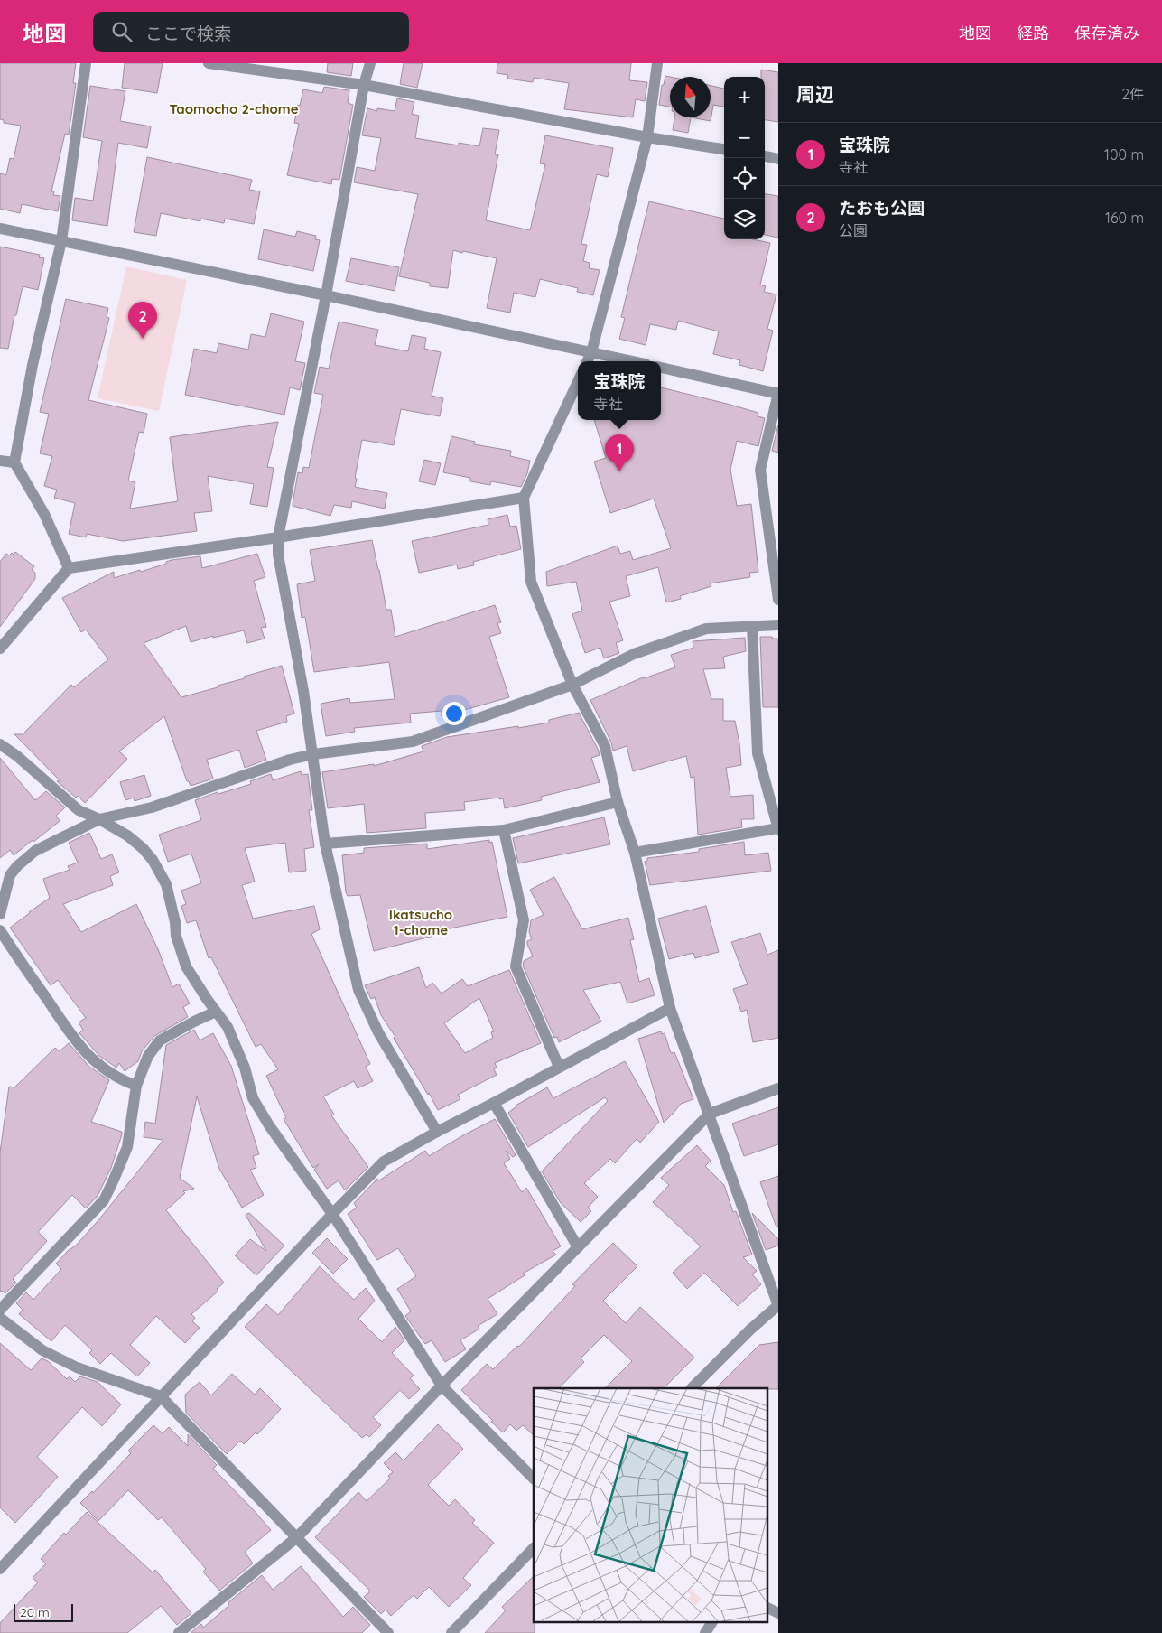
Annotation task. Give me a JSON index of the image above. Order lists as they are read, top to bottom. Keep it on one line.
{"districts":["Taomocho 2-chome","Ikatsucho 1-chome"],"scale_bar":"20 m","north":"top","page":{"header":"地図","search":"ここで検索","nav":["地図","経路","保存済み"],"heading":["周辺","2件"],"map_buttons":["+","−"],"list":[{"mark":"1","name":"宝珠院","note":"寺社","value":"100 m"},{"mark":"2","name":"たおも公園","note":"公園","value":"160 m"}],"pins":["2","1"],"popup":["宝珠院","寺社"],"scale":"20 m"}}
